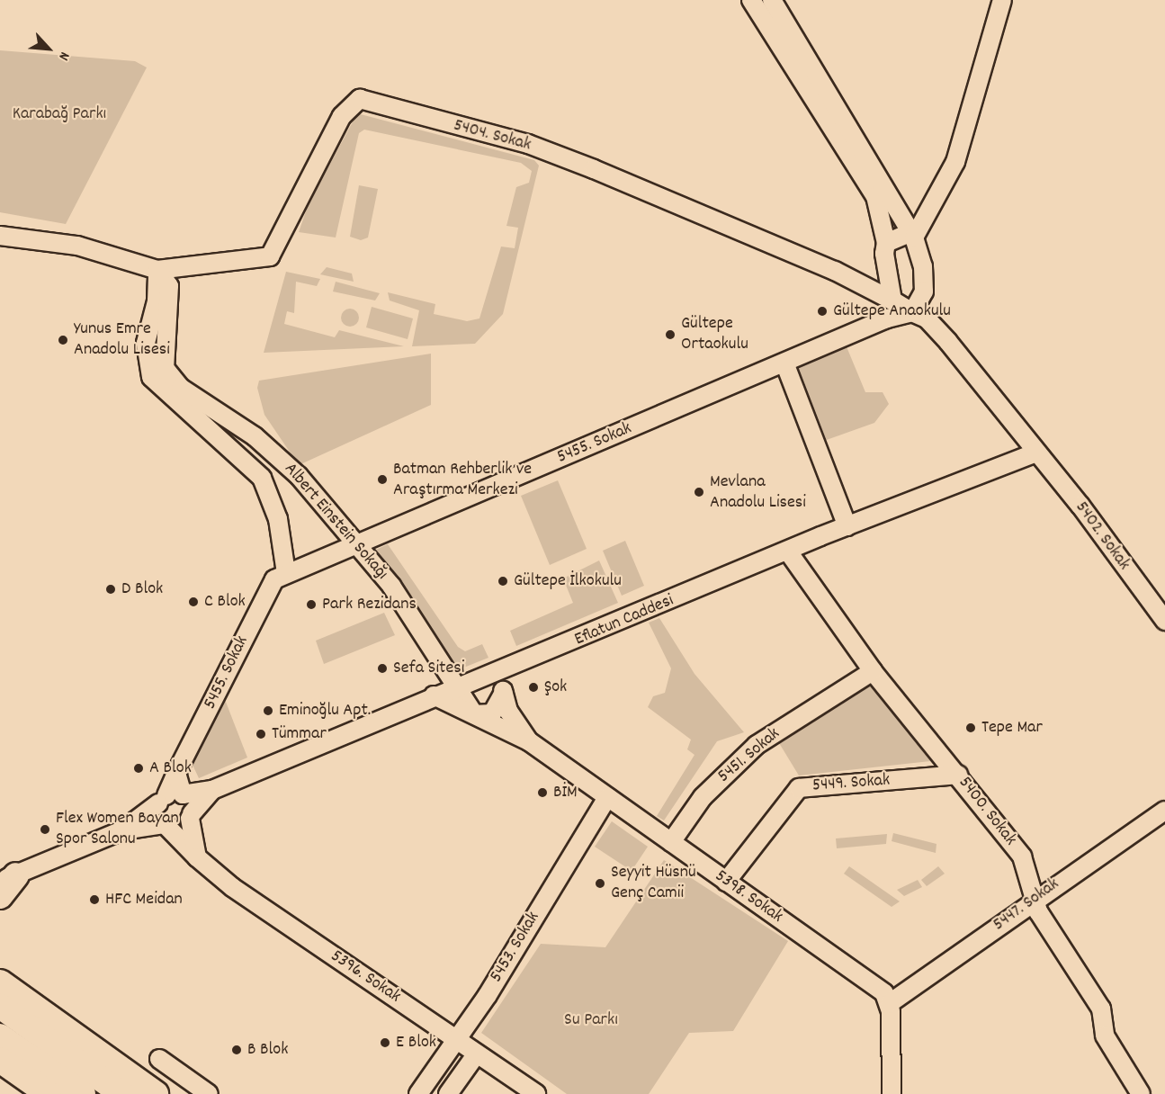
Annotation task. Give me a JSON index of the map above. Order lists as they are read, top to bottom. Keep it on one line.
{"streets":{"street":["5404. Sokak","5455. Sokak","Albert Einstein Sokağı","5402. Sokak","Eflatun Caddesi","5451. Sokak","5449. Sokak","5400. Sokak","5398. Sokak","5447. Sokak","5453. Sokak","5396. Sokak"]},"crossings":[["5404. Sokak","Albert Einstein Sokağı"],["5455. Sokak","Albert Einstein Sokağı"],["Albert Einstein Sokağı","Eflatun Caddesi"],["Albert Einstein Sokağı","5398. Sokak"],["5402. Sokak","Eflatun Caddesi"],["Eflatun Caddesi","5400. Sokak"],["Eflatun Caddesi","5398. Sokak"],["5451. Sokak","5400. Sokak"],["5451. Sokak","5398. Sokak"],["5449. Sokak","5400. Sokak"],["5449. Sokak","5398. Sokak"],["5400. Sokak","5447. Sokak"],["5398. Sokak","5447. Sokak"],["5398. Sokak","5453. Sokak"],["5453. Sokak","5396. Sokak"]],"parks":["Karabağ Parkı","Su Parkı"],"places":["Gültepe Anaokulu","Gültepe Ortaokulu","Yunus Emre Anadolu Lisesi","Batman Rehberlik ve Araştırma Merkezi","Mevlana Anadolu Lisesi","Gültepe İlkokulu","D Blok","C Blok","Park Rezidans","Sefa Sitesi","Şok","Eminoğlu Apt.","Tepe Mar","Tümmar","A Blok","BİM","Flex Women Bayan Spor Salonu","Seyyit Hüsnü Genç Camii","HFC Meidan","E Blok","B Blok"],"north":"bottom right"}
